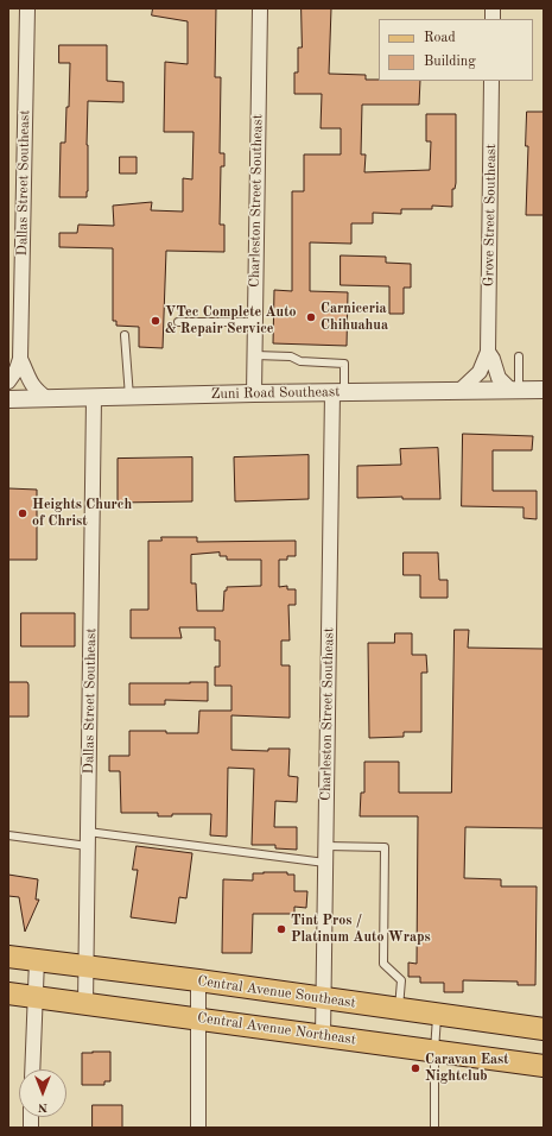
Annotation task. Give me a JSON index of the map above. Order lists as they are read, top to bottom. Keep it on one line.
{"streets":{"main road":["Central Avenue Southeast","Central Avenue Northeast"],"street":["Dallas Street Southeast","Charleston Street Southeast","Grove Street Southeast","Zuni Road Southeast"]},"crossings":[["Dallas Street Southeast","Zuni Road Southeast"],["Dallas Street Southeast","Central Avenue Southeast"],["Dallas Street Southeast","Central Avenue Northeast"],["Charleston Street Southeast","Zuni Road Southeast"],["Charleston Street Southeast","Central Avenue Southeast"],["Charleston Street Southeast","Central Avenue Northeast"],["Grove Street Southeast","Zuni Road Southeast"]],"places":["Carniceria Chihuahua","VTec Complete Auto & Repair Service","Heights Church of Christ","Tint Pros / Platinum Auto Wraps","Caravan East Nightclub"],"legend":["Road","Building"],"north":"bottom"}
